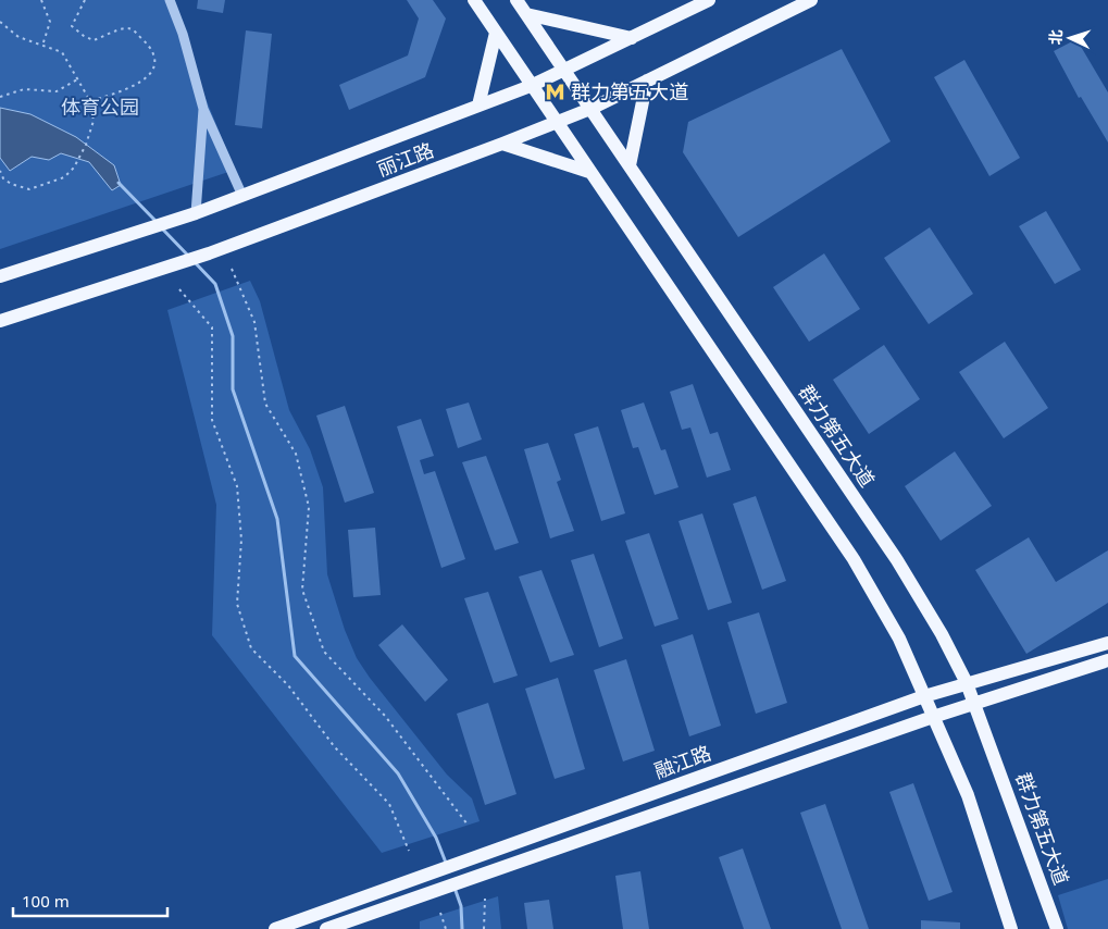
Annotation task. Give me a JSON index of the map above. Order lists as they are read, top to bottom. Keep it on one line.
{"streets":{"main road":["丽江路","群力第五大道","融江路"]},"crossings":[["丽江路","群力第五大道"],["群力第五大道","融江路"]],"parks":["体育公园"],"places":{"metro station":["群力第五大道"]},"scale_bar":"100 m","north":"left"}
